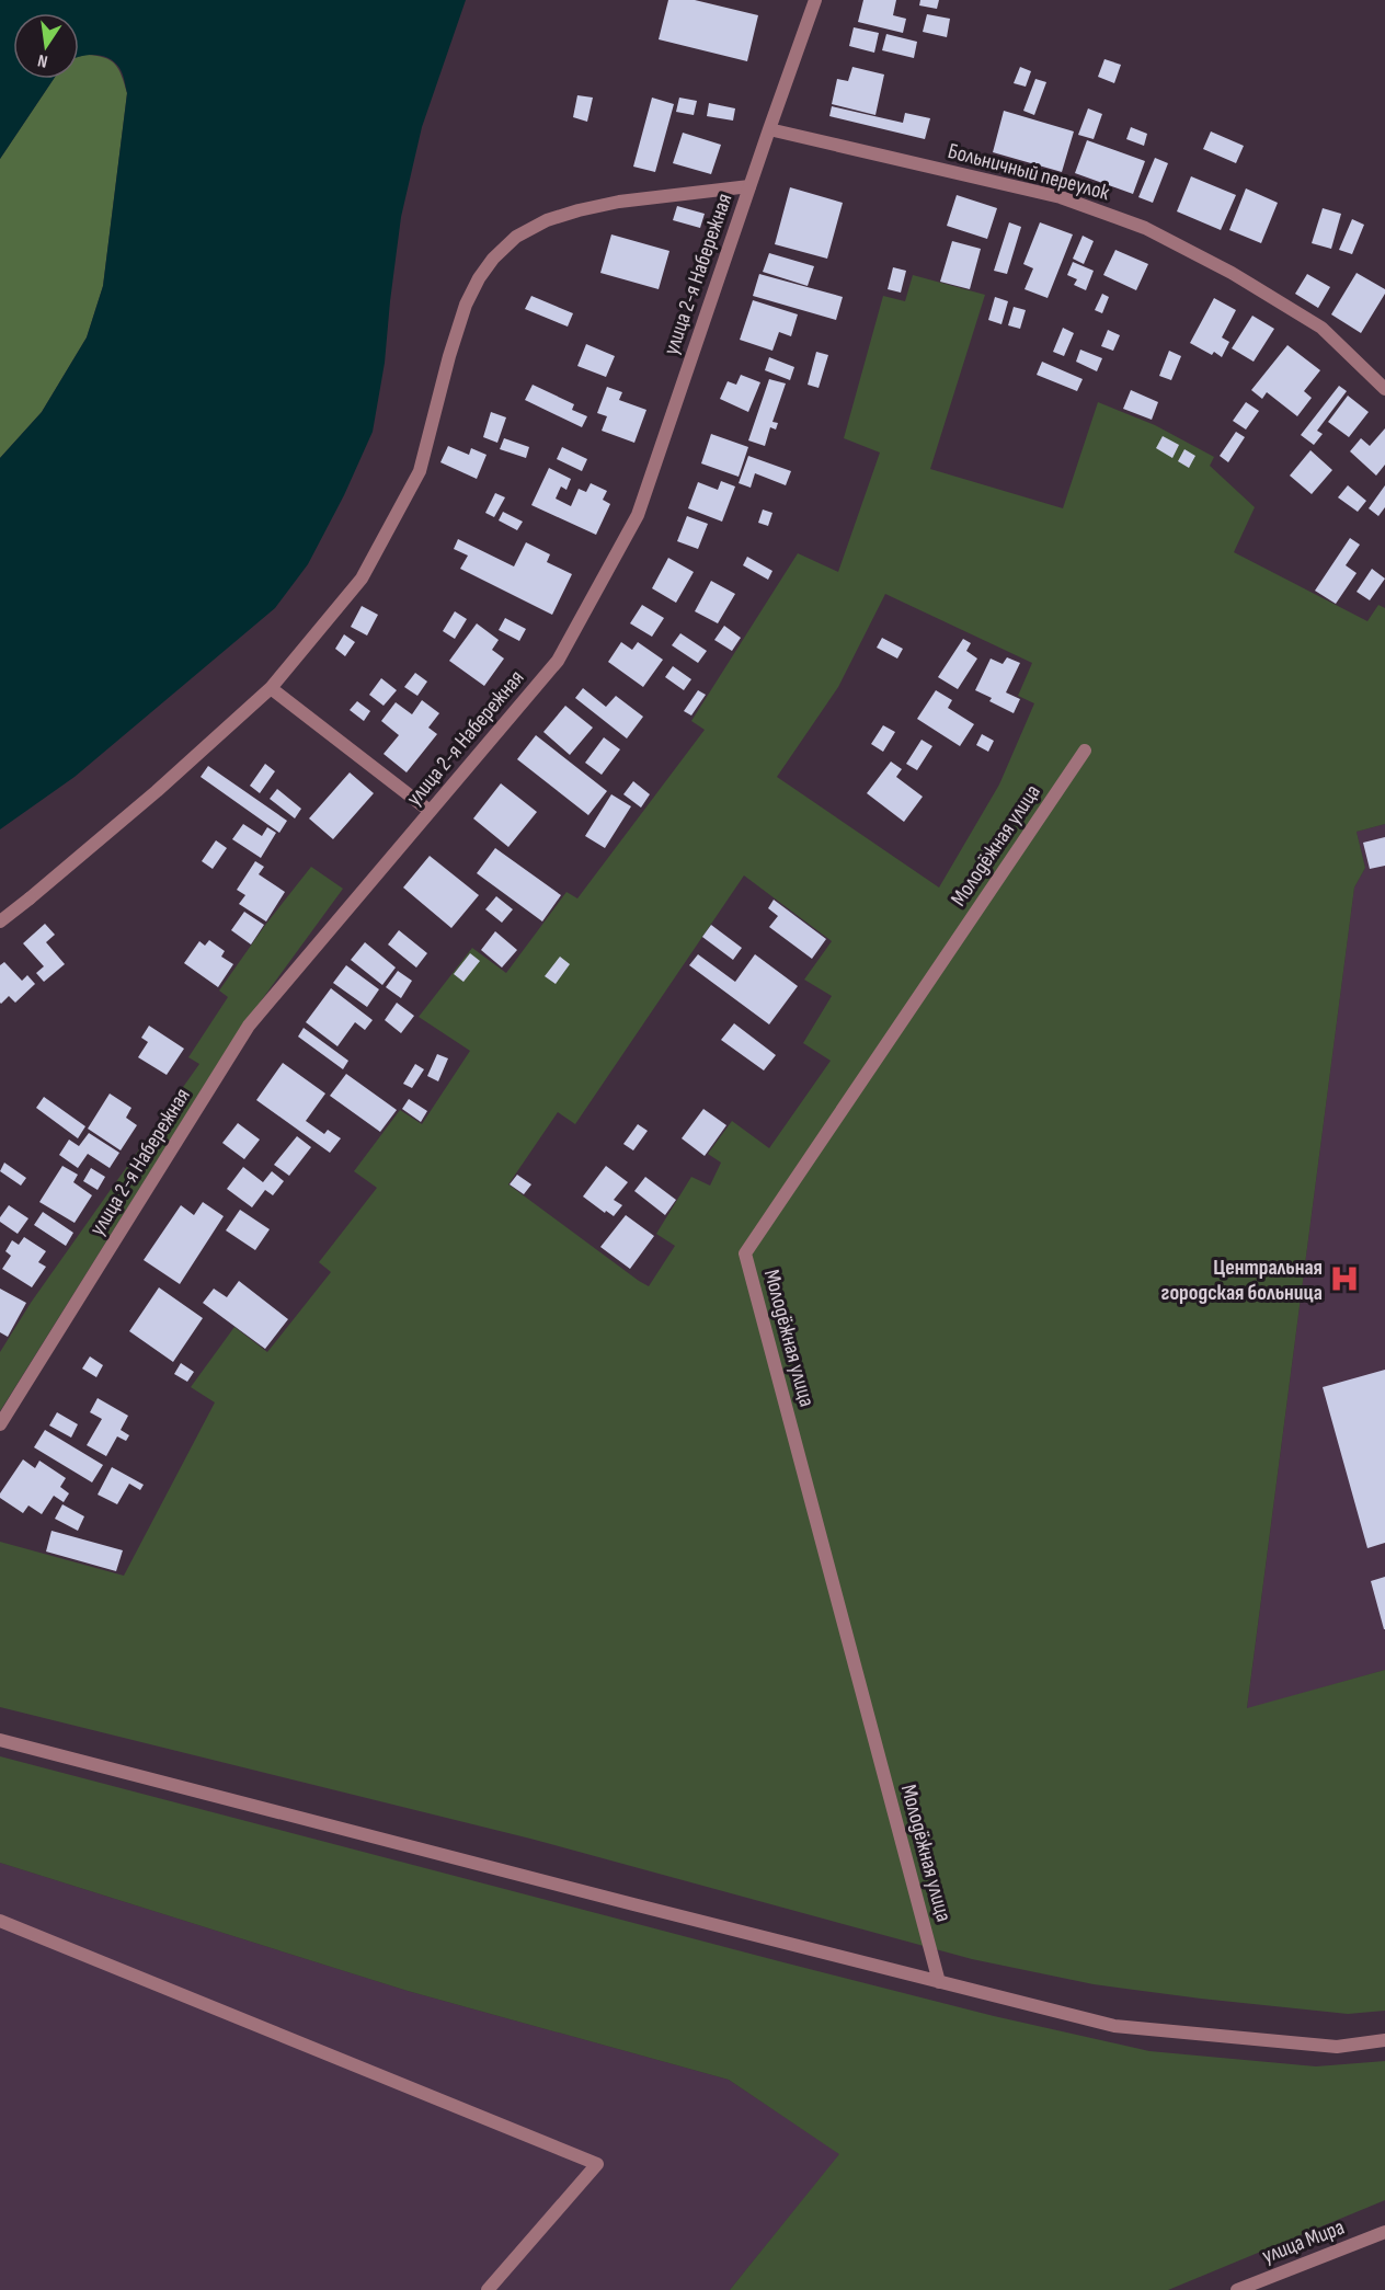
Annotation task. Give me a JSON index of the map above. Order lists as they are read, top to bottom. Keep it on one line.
{"streets":{"street":["Больничный переулок","улица 2-я Набережная","Молодёжная улица","улица Мира"]},"crossings":[["Больничный переулок","улица 2-я Набережная"]],"places":{"hospital":["Центральная городская больница"]},"north":"bottom"}
